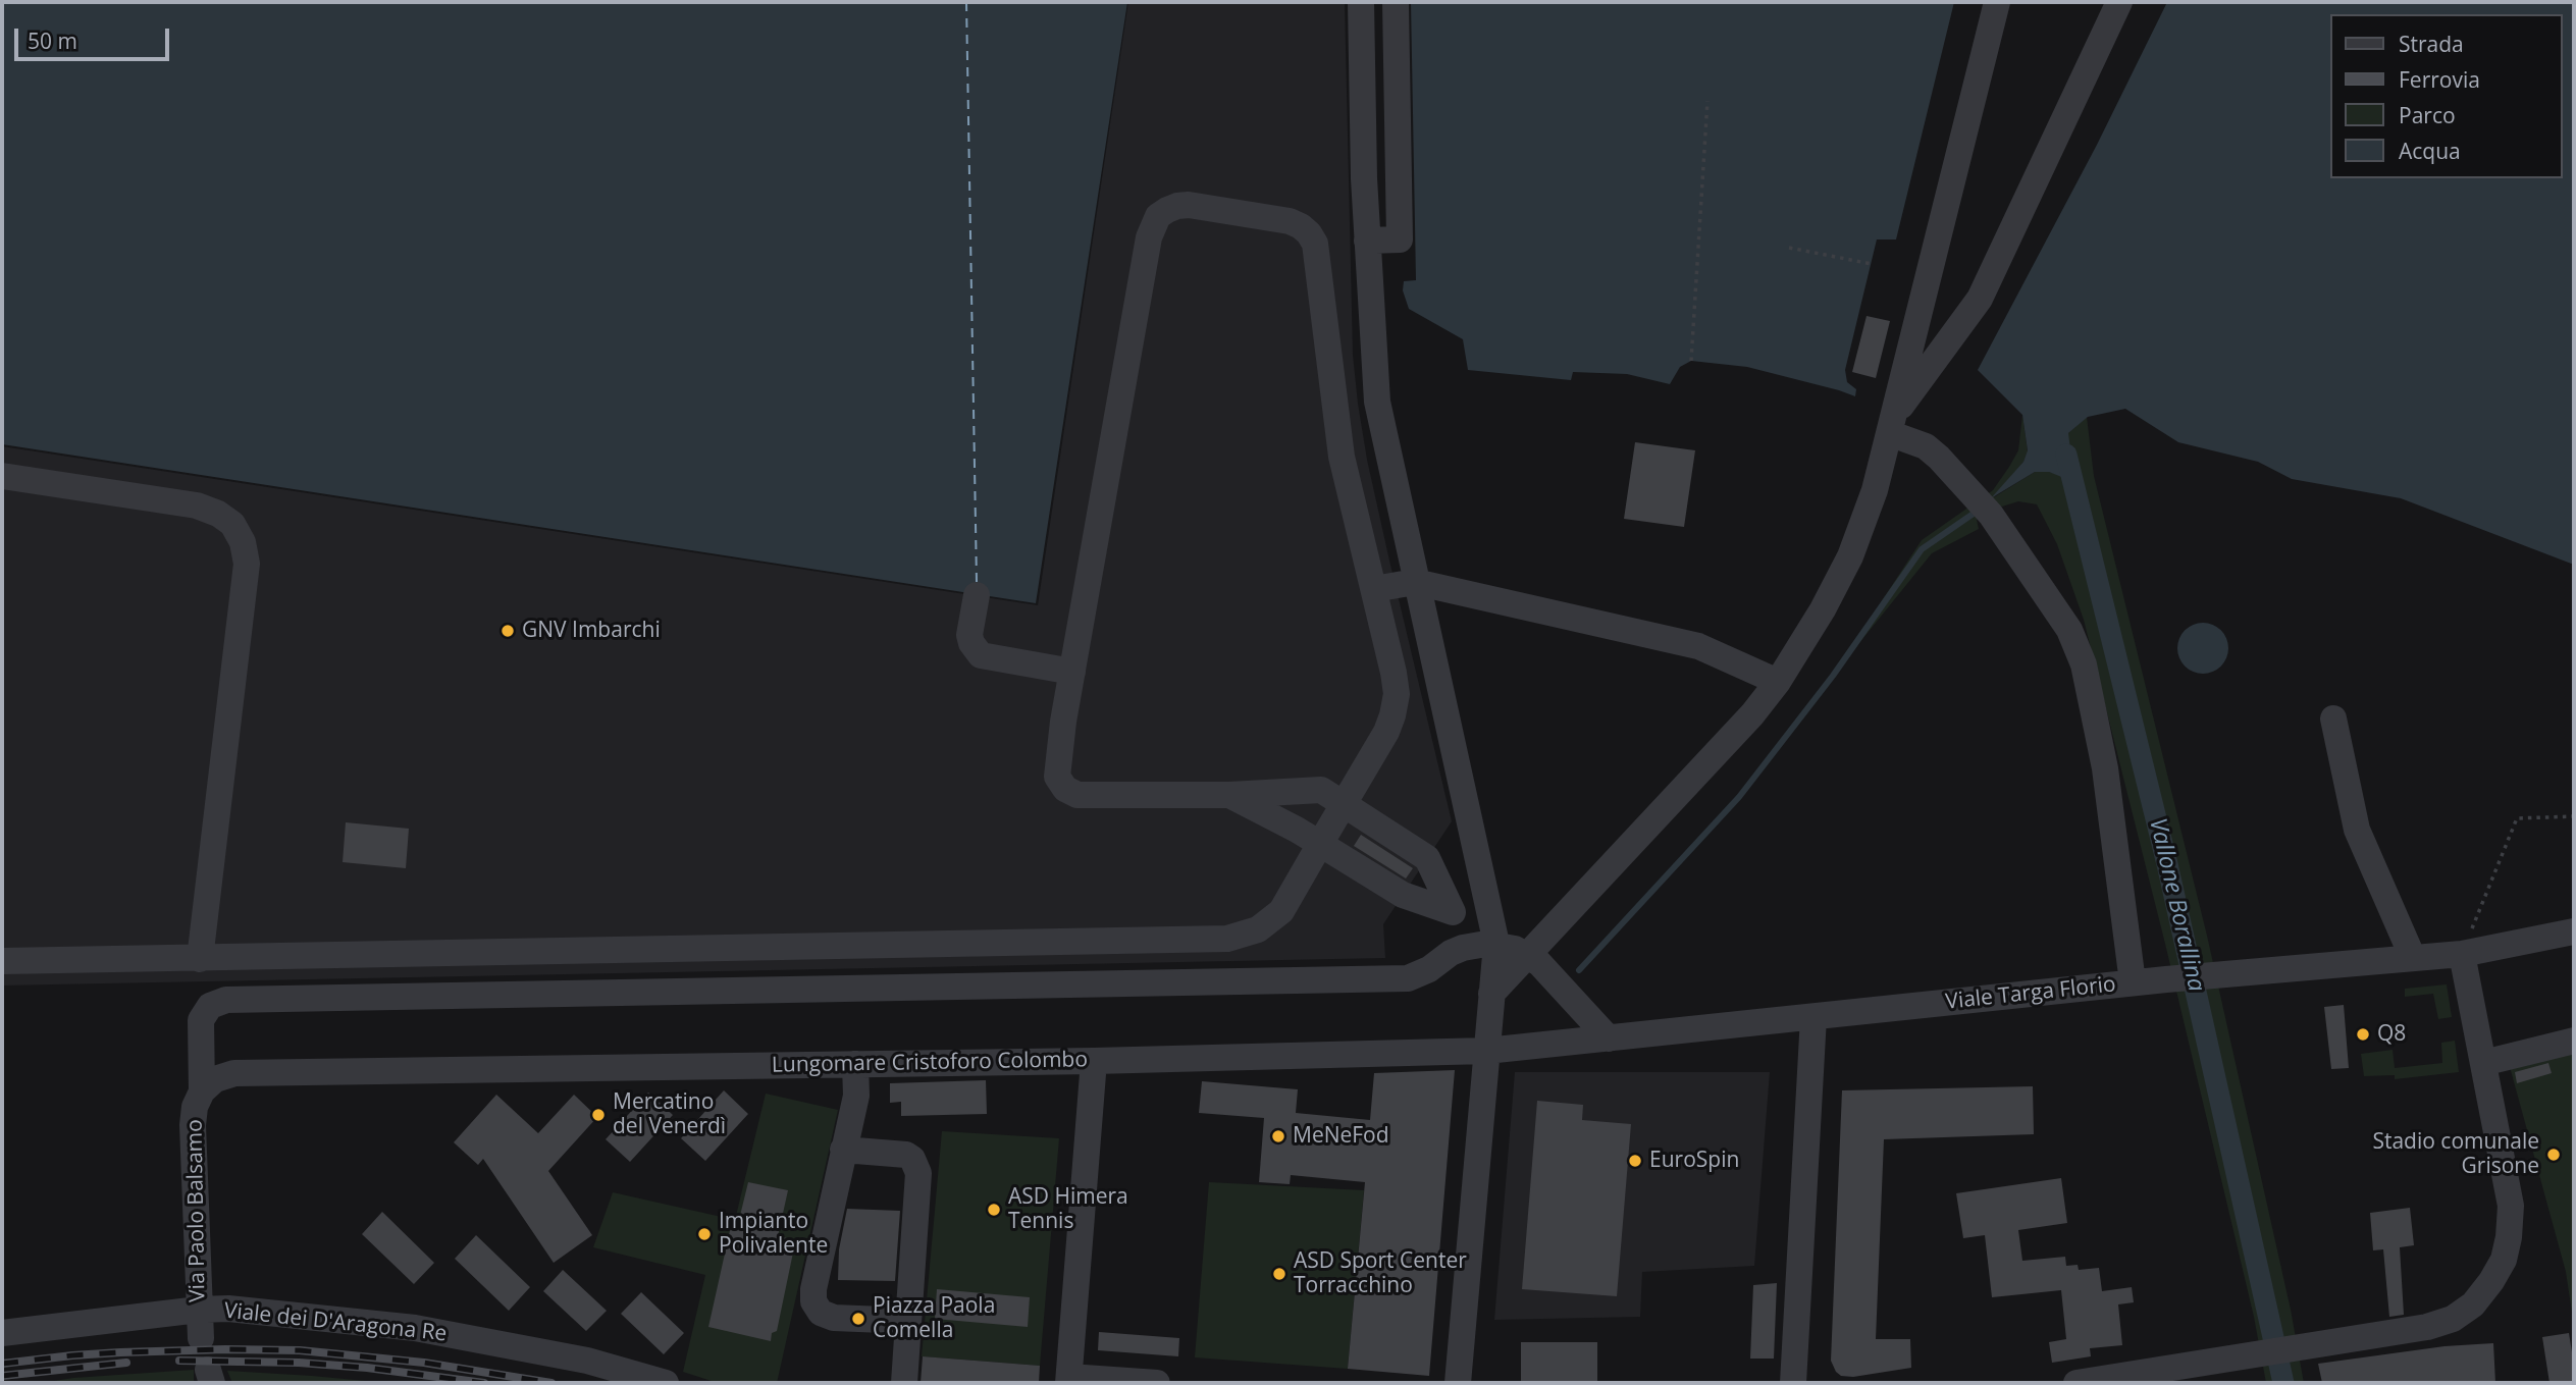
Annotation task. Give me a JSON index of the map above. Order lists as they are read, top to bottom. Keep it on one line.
{"streets":{"street":["Viale Targa Florio","Lungomare Cristoforo Colombo","Via Paolo Balsamo","Viale dei D'Aragona Re"]},"crossings":[["Viale Targa Florio","Lungomare Cristoforo Colombo"],["Lungomare Cristoforo Colombo","Via Paolo Balsamo"],["Via Paolo Balsamo","Viale dei D'Aragona Re"]],"water":["Vallone Borallina"],"places":["GNV Imbarchi","Q8","Mercatino del Venerdì","MeNeFod","Stadio comunale Grisone","EuroSpin","ASD Himera Tennis","Impianto Polivalente","ASD Sport Center Torracchino","Piazza Paola Comella"],"legend":["Strada","Ferrovia","Parco","Acqua"],"scale_bar":"50 m"}
